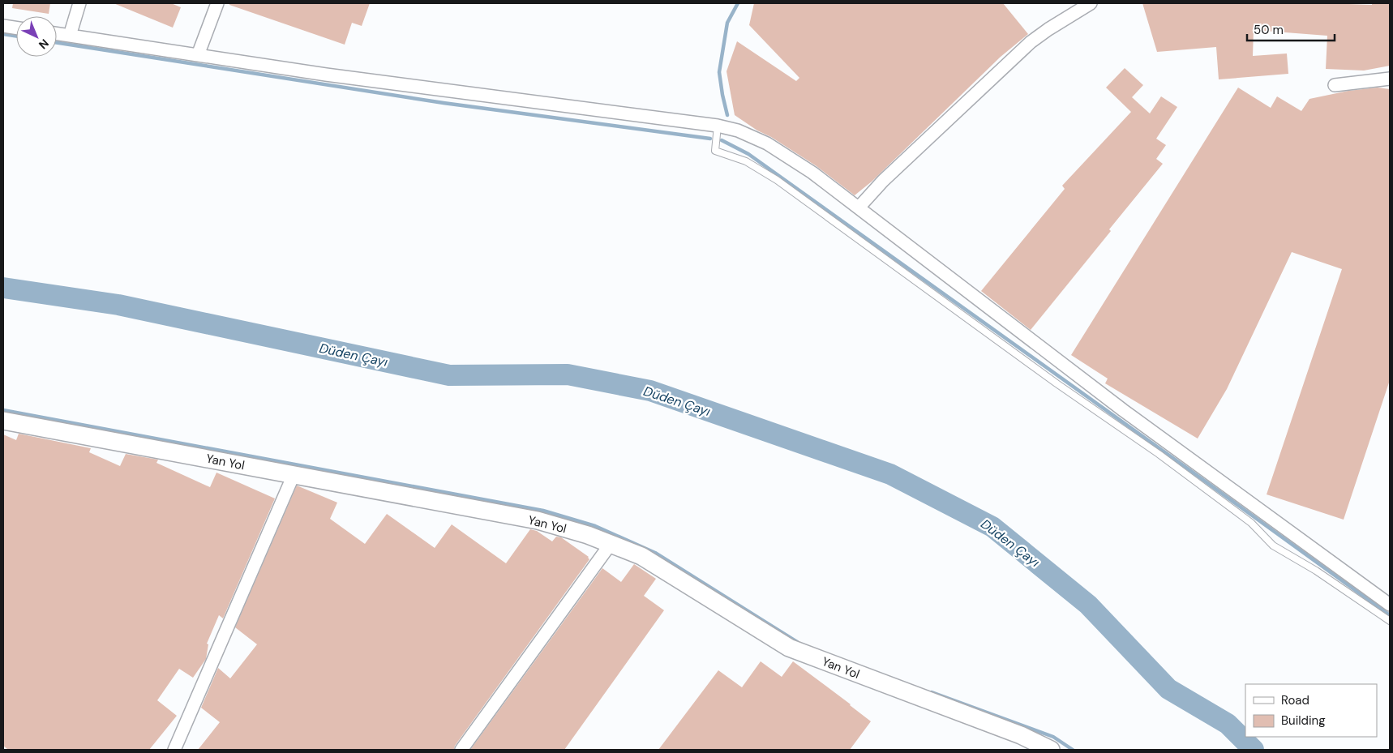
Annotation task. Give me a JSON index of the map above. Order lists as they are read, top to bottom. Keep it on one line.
{"streets":{"street":["Yan Yol"]},"water":["Düden Çayı"],"legend":["Road","Building"],"scale_bar":"50 m","north":"bottom right"}
